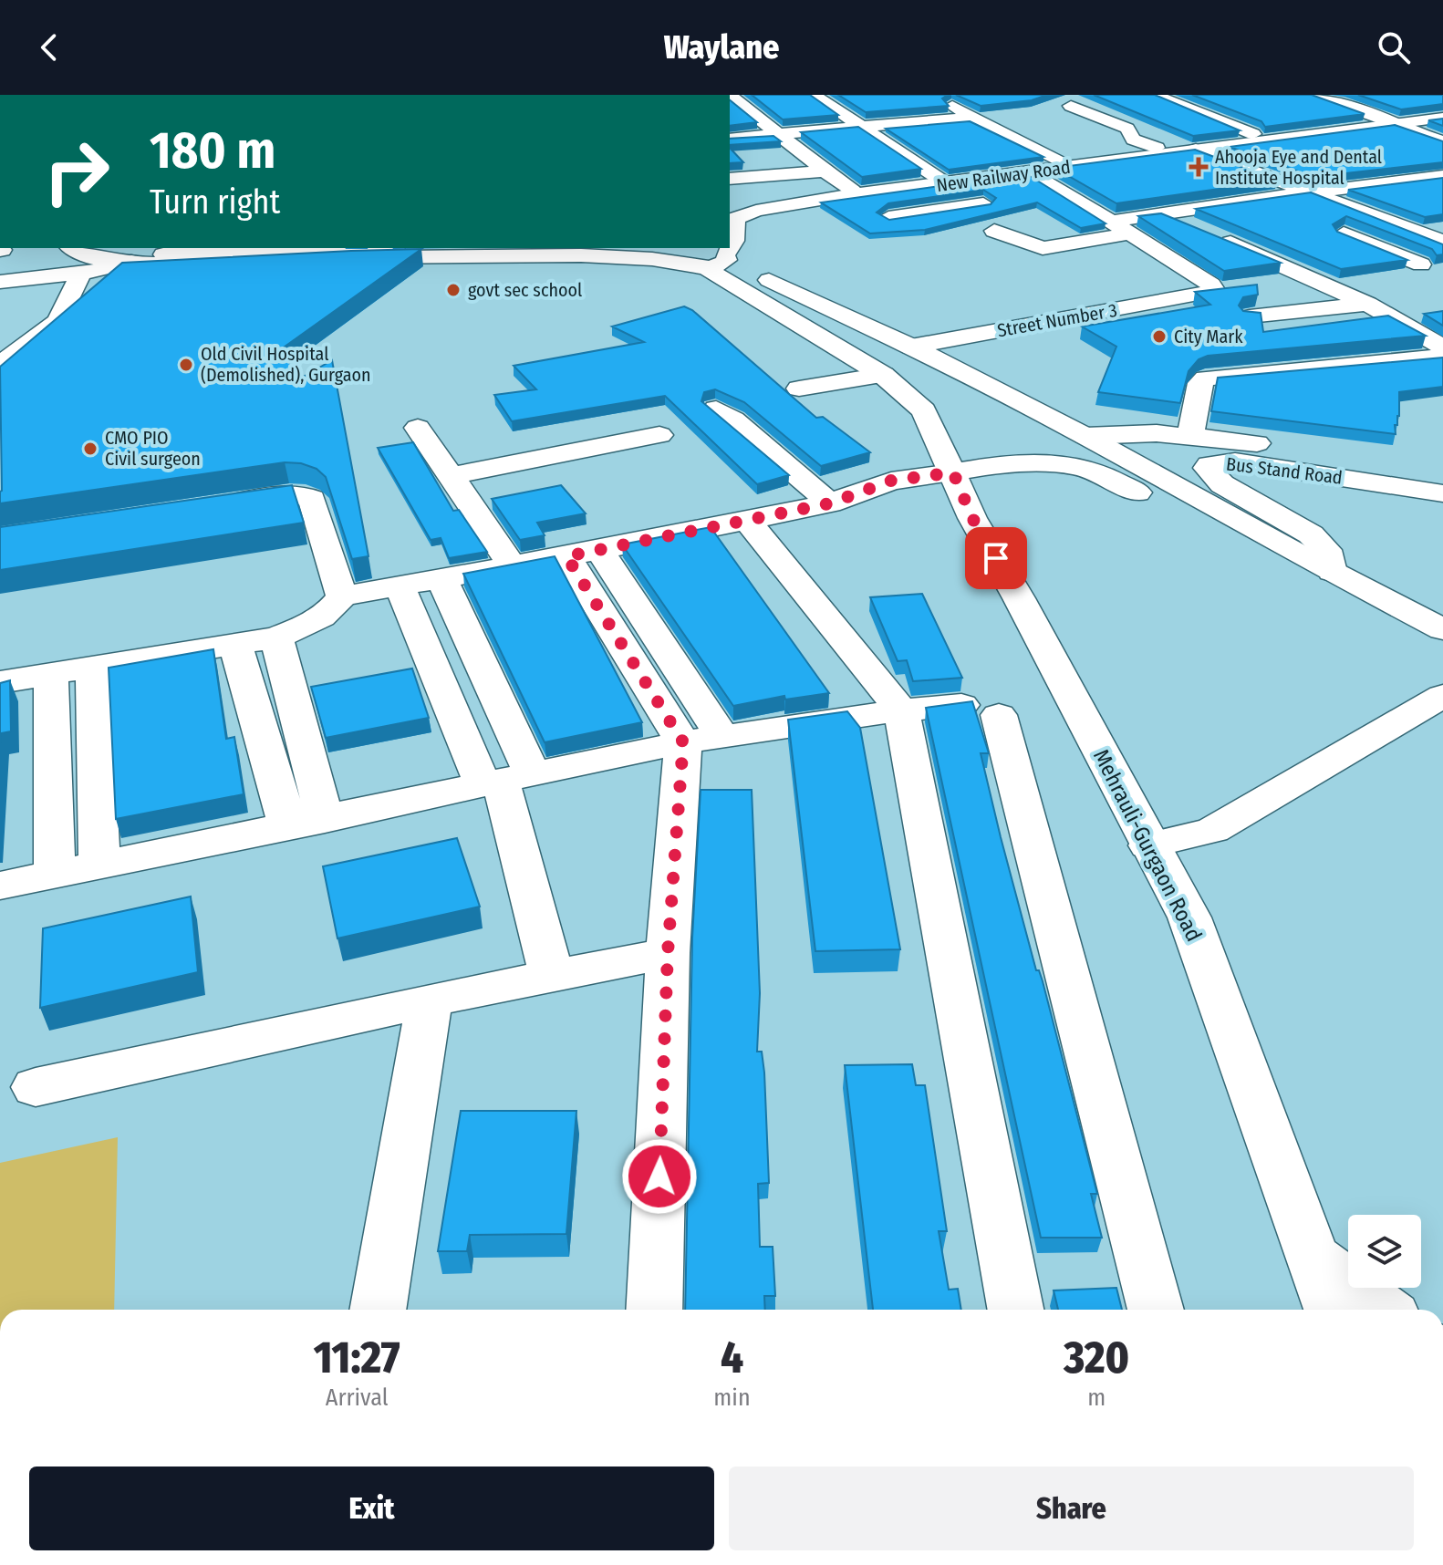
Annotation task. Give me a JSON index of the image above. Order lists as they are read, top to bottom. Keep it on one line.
{"streets":{"street":["New Railway Road","Street Number 3","Bus Stand Road","Mehrauli-Gurgaon Road"]},"places":{"health":["Ahooja Eye and Dental Institute Hospital"],"other":["govt sec school","City Mark","Old Civil Hospital (Demolished), Gurgaon","CMO PIO Civil surgeon"]},"page":{"header":"Waylane","turn":["180 m","Turn right"],"eta":["11:27","Arrival","4","min","320","m"],"buttons":["Exit","Share"]}}
